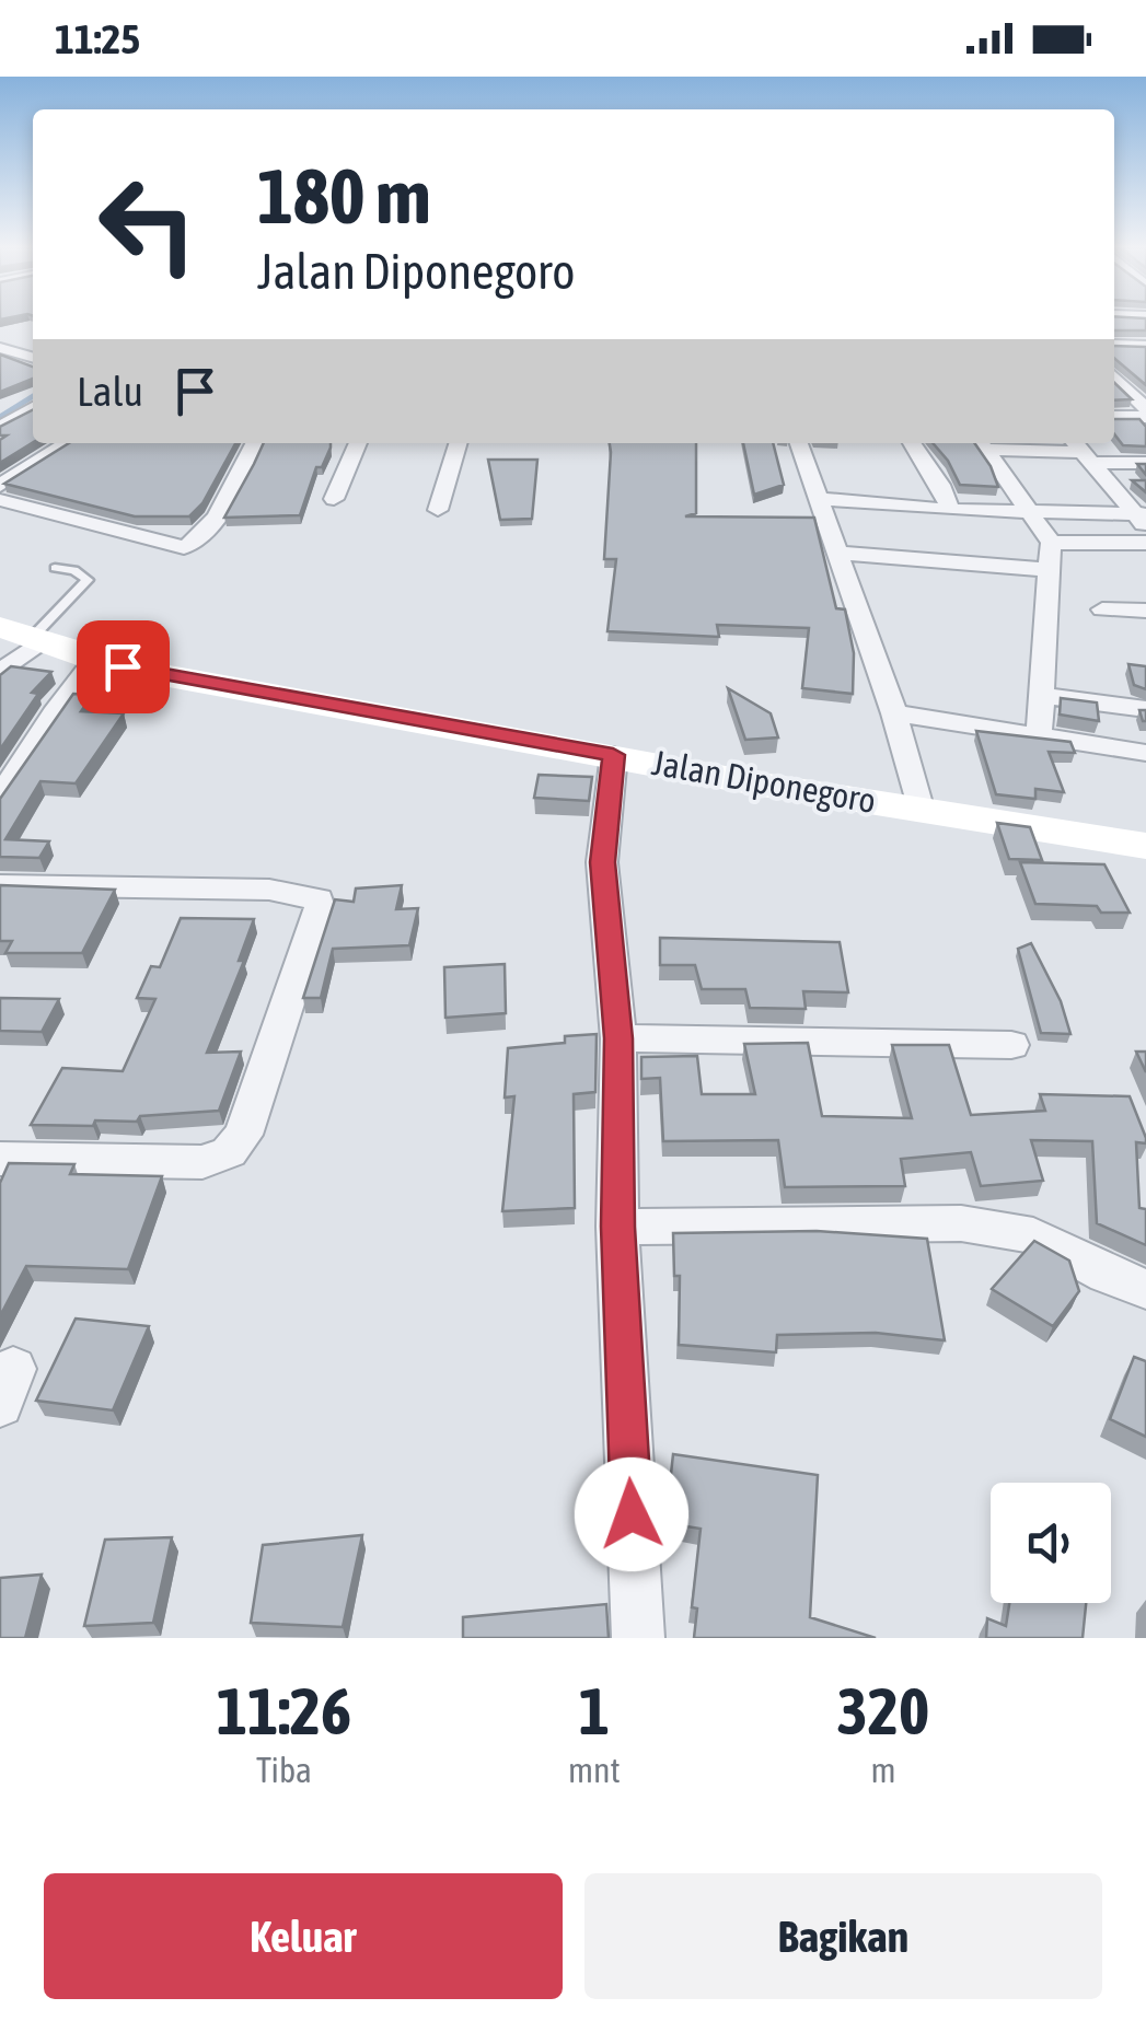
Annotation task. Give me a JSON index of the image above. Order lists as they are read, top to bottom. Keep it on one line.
{"streets":{"street":["Jalan Diponegoro"]},"page":{"status":"11:25","turn":["180 m","Jalan Diponegoro"],"then":"Lalu","eta":["11:26","Tiba","1","mnt","320","m"],"buttons":["Keluar","Bagikan"]}}
